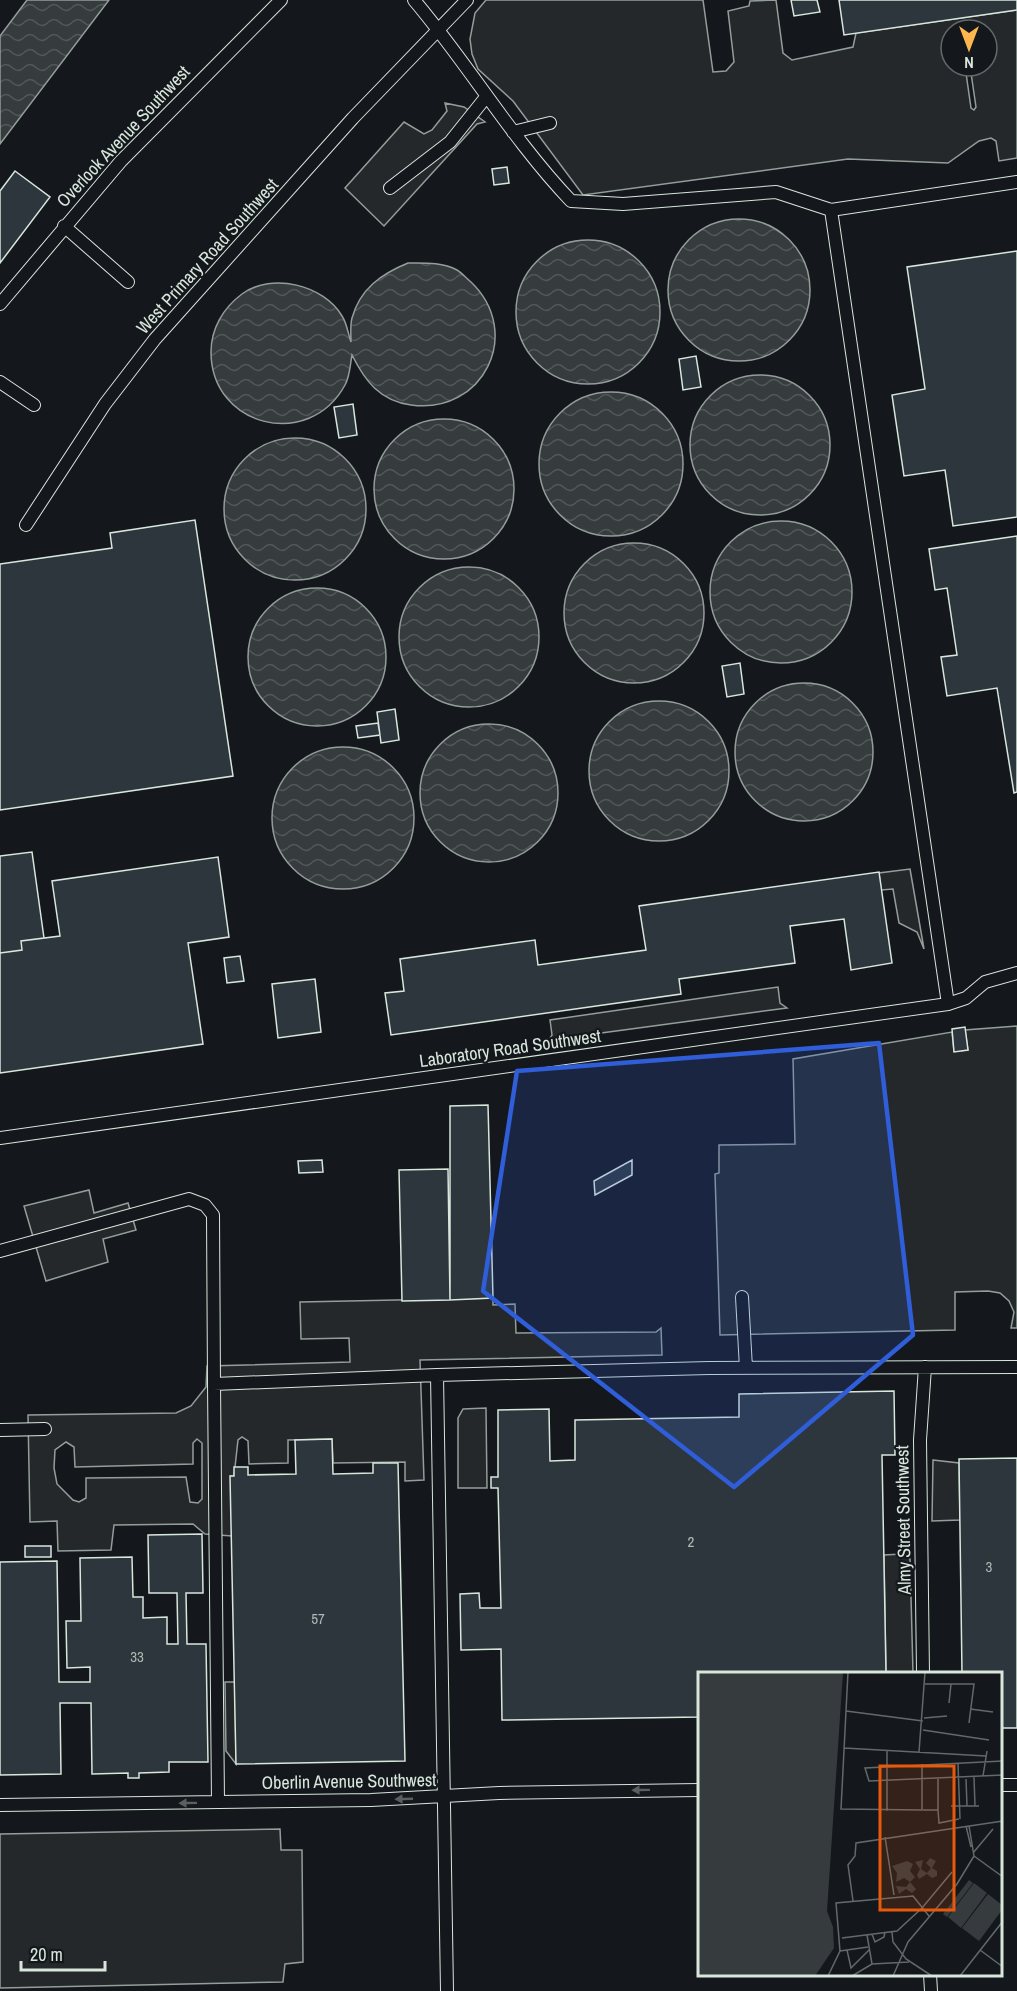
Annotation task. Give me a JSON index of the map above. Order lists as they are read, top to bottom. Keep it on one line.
{"streets":{"lane":["Overlook Avenue Southwest","West Primary Road Southwest","Laboratory Road Southwest","Almy Street Southwest","Oberlin Avenue Southwest"]},"one_way":["Oberlin Avenue Southwest"],"house_numbers":["2","3","57","33"],"scale_bar":"20 m","north":"bottom"}
